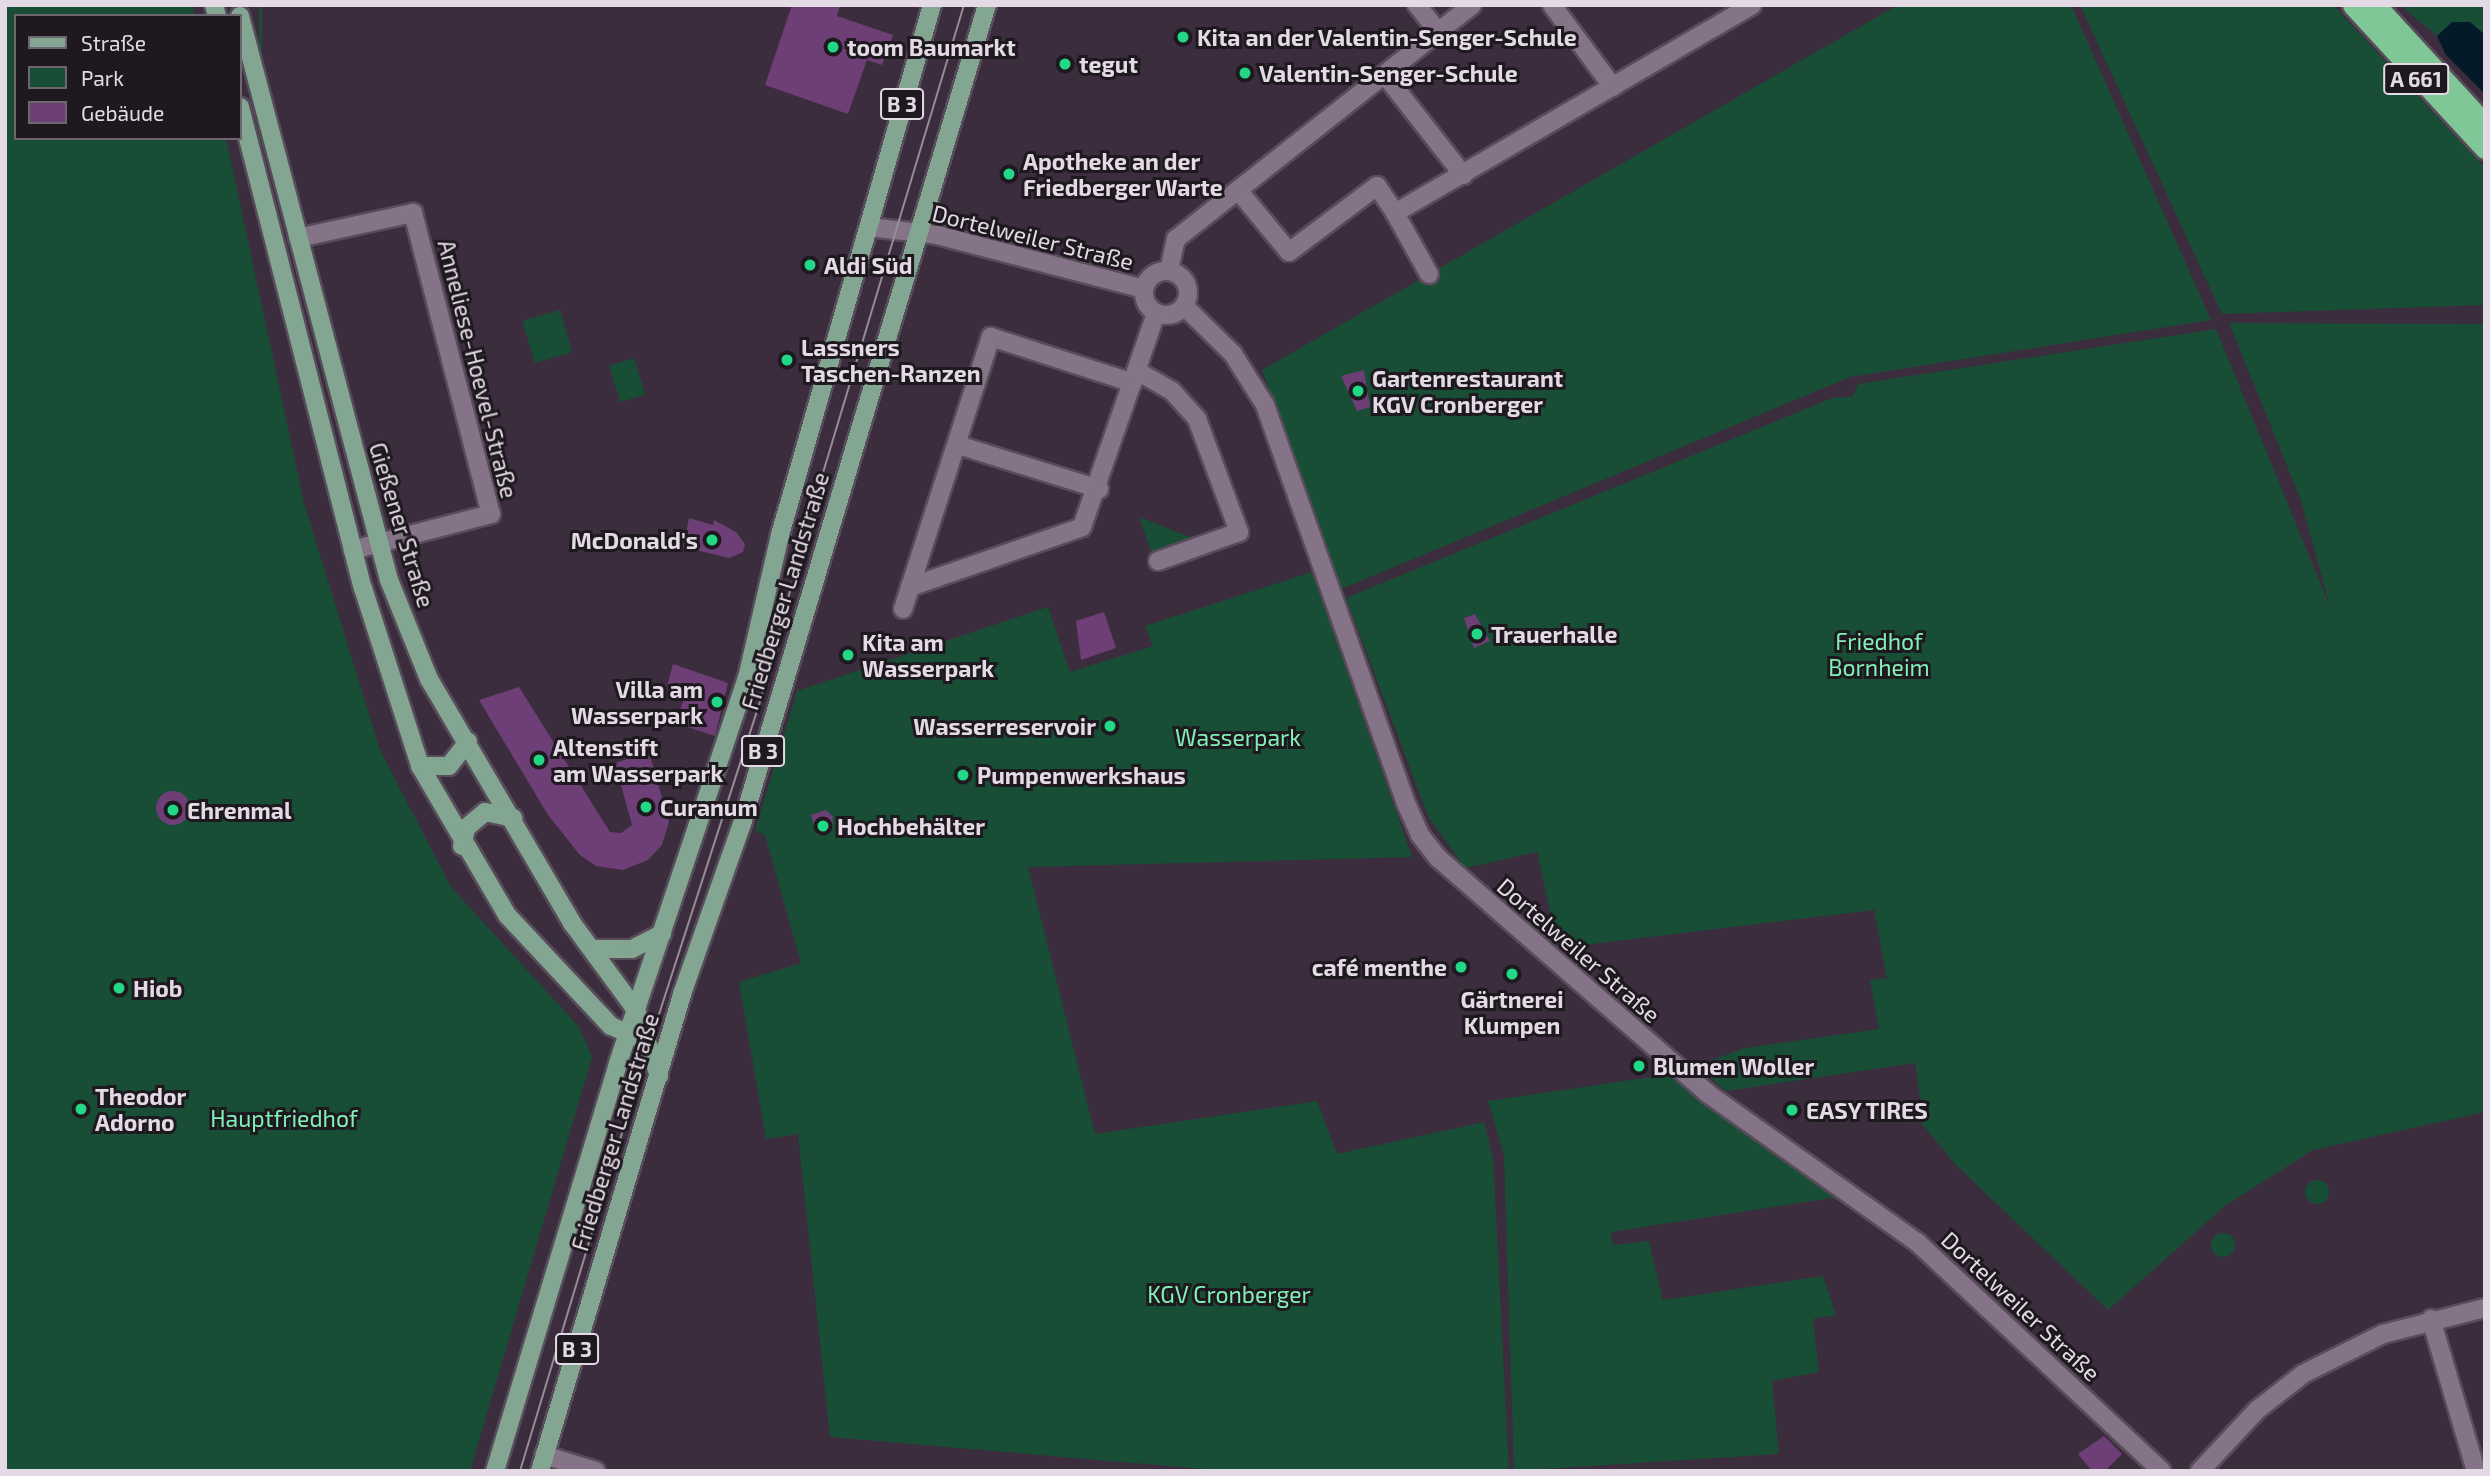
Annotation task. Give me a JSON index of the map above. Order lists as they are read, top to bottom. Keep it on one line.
{"streets":{"highway":["A 661"],"main road":["B 3","Gießener Straße","Friedberger Landstraße"],"street":["Dortelweiler Straße","Anneliese-Hoevel-Straße"]},"crossings":[["Dortelweiler Straße","Friedberger Landstraße"],["Anneliese-Hoevel-Straße","Gießener Straße"],["Gießener Straße","Friedberger Landstraße"]],"parks":["Friedhof Bornheim","Wasserpark","Hauptfriedhof","KGV Cronberger"],"places":["Kita an der Valentin-Senger-Schule","toom Baumarkt","tegut","Valentin-Senger-Schule","Apotheke an der Friedberger Warte","Aldi Süd","Lassners Taschen-Ranzen","Gartenrestaurant KGV Cronberger","McDonald's","Trauerhalle","Kita am Wasserpark","Villa am Wasserpark","Wasserreservoir","Altenstift am Wasserpark","Pumpenwerkshaus","Curanum","Ehrenmal","Hochbehälter","café menthe","Gärtnerei Klumpen","Hiob","Blumen Woller","Theodor Adorno","EASY TIRES"],"legend":["Straße","Park","Gebäude"]}
